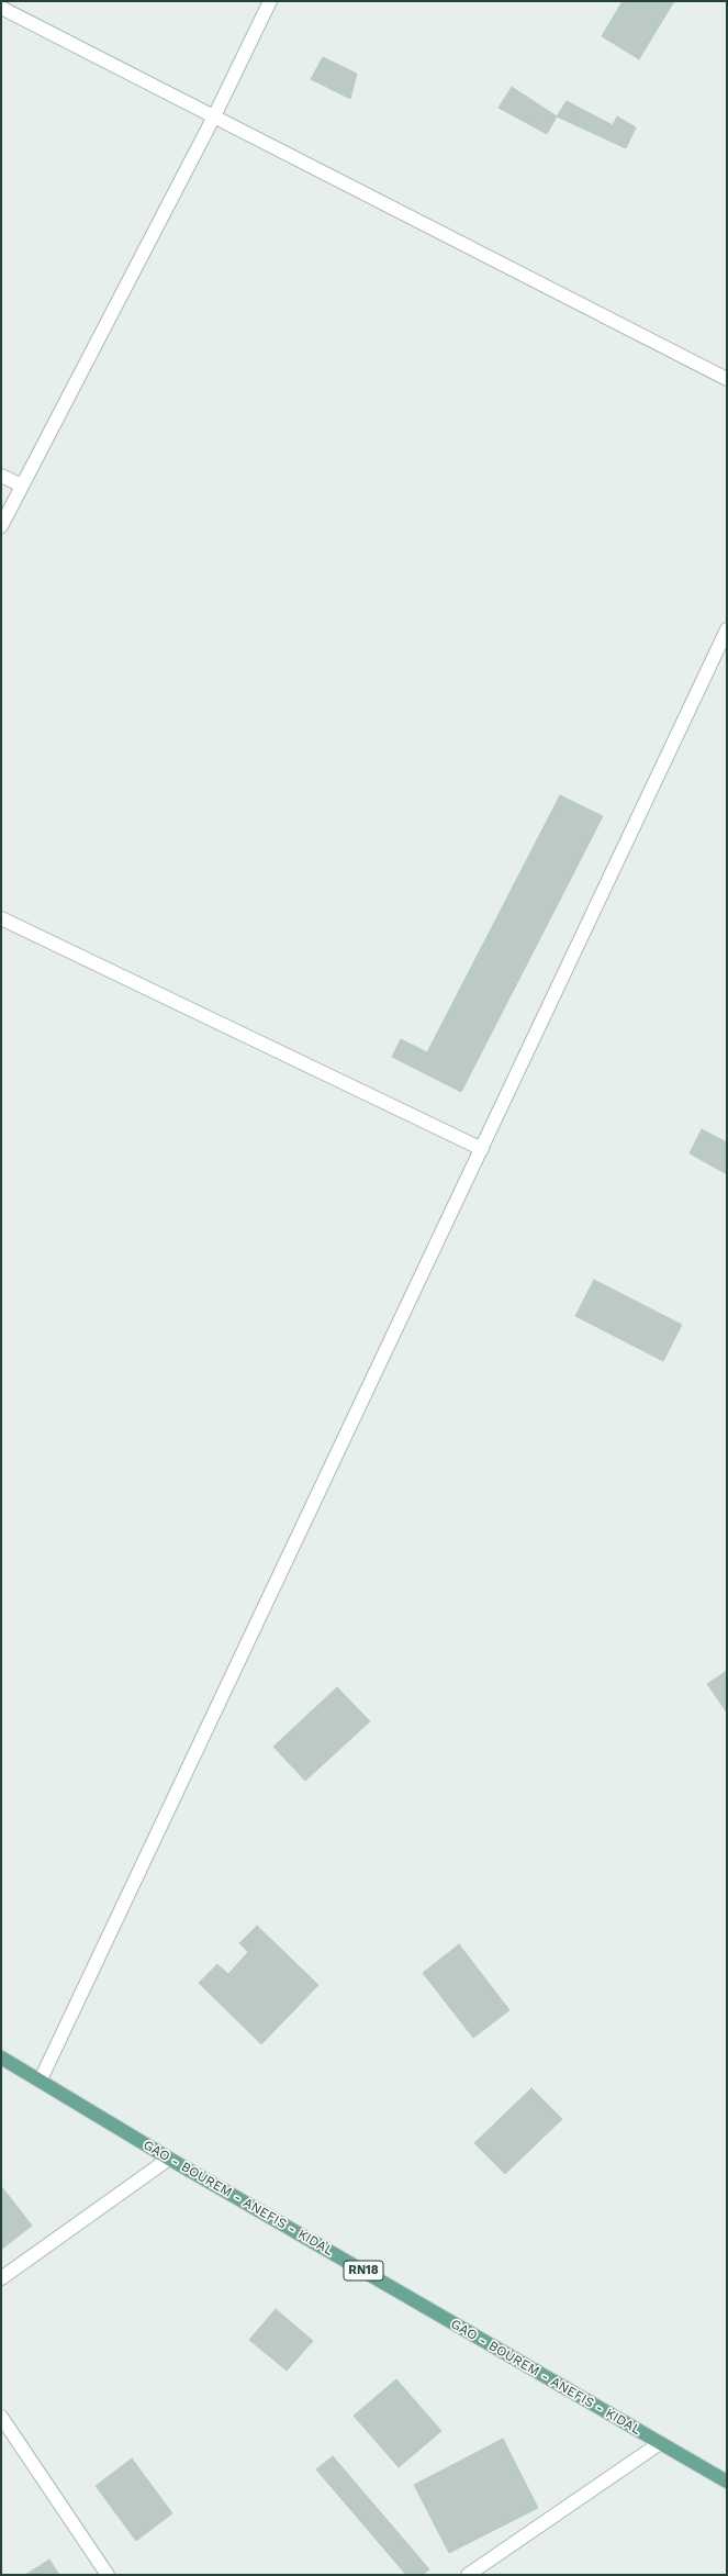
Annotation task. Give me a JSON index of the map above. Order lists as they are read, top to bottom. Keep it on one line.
{"streets":{"main road":["GAO - BOUREM - ANEFIS - KIDAL","RN18"]}}
